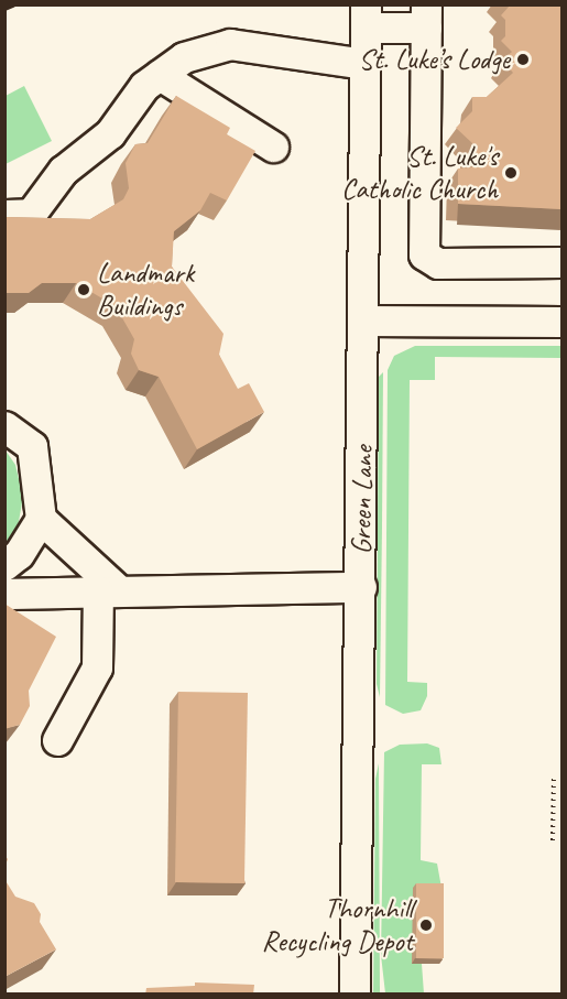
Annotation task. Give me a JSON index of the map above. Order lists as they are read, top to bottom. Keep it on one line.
{"streets":{"street":["Green Lane"]},"places":["St. Luke’s Lodge","St. Luke's Catholic Church","Landmark Buildings","Thornhill Recycling Depot"]}
